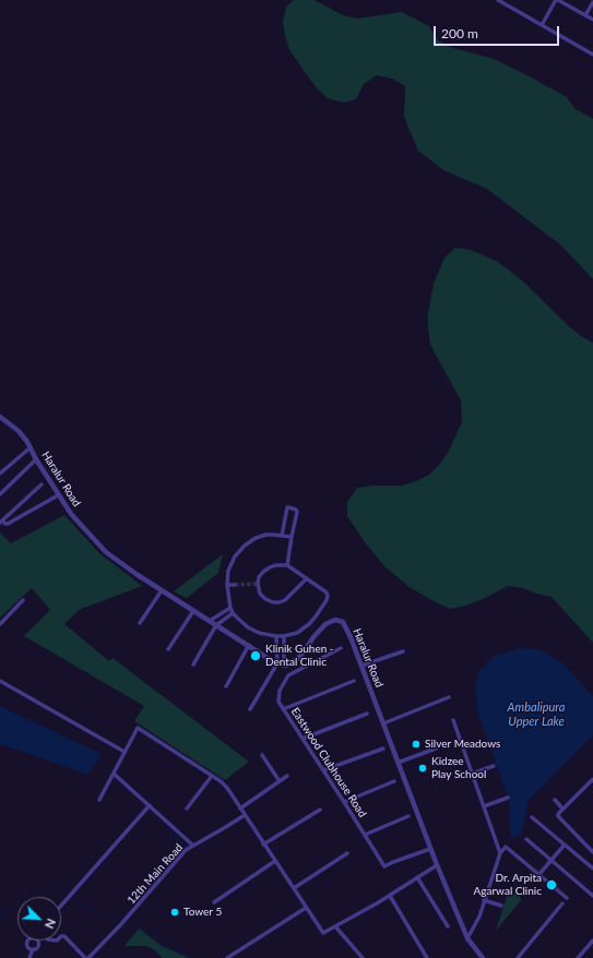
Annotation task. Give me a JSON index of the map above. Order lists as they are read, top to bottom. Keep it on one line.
{"streets":{"street":["Haralur Road","Eastwood Clubhouse Road","12th Main Road"]},"crossings":[["Haralur Road","Eastwood Clubhouse Road"]],"water":["Ambalipura Upper Lake"],"places":["Klinik Guhen - Dental Clinic","Silver Meadows","Kidzee Play School","Dr. Arpita Agarwal Clinic","Tower 5"],"scale_bar":"200 m","north":"bottom right"}
